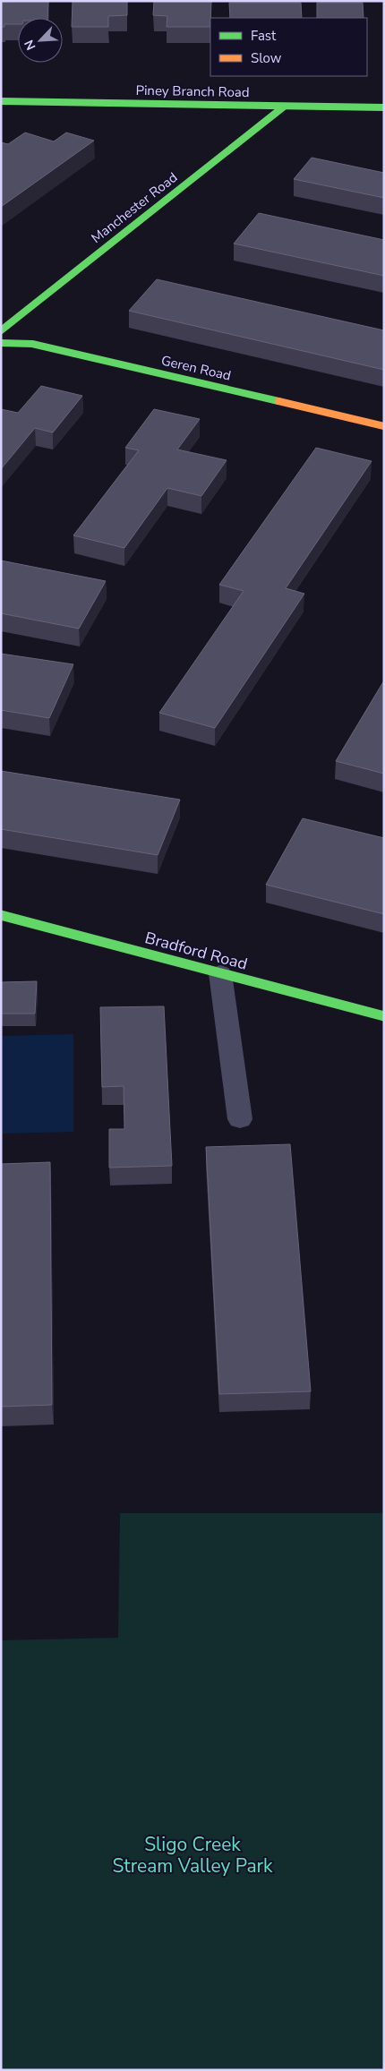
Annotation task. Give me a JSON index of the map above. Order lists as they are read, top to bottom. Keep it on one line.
{"streets":{"street":["Piney Branch Road","Manchester Road","Geren Road","Bradford Road"]},"crossings":[["Piney Branch Road","Manchester Road"]],"parks":["Sligo Creek Stream Valley Park"],"legend":["Fast","Slow"],"north":"bottom left"}
